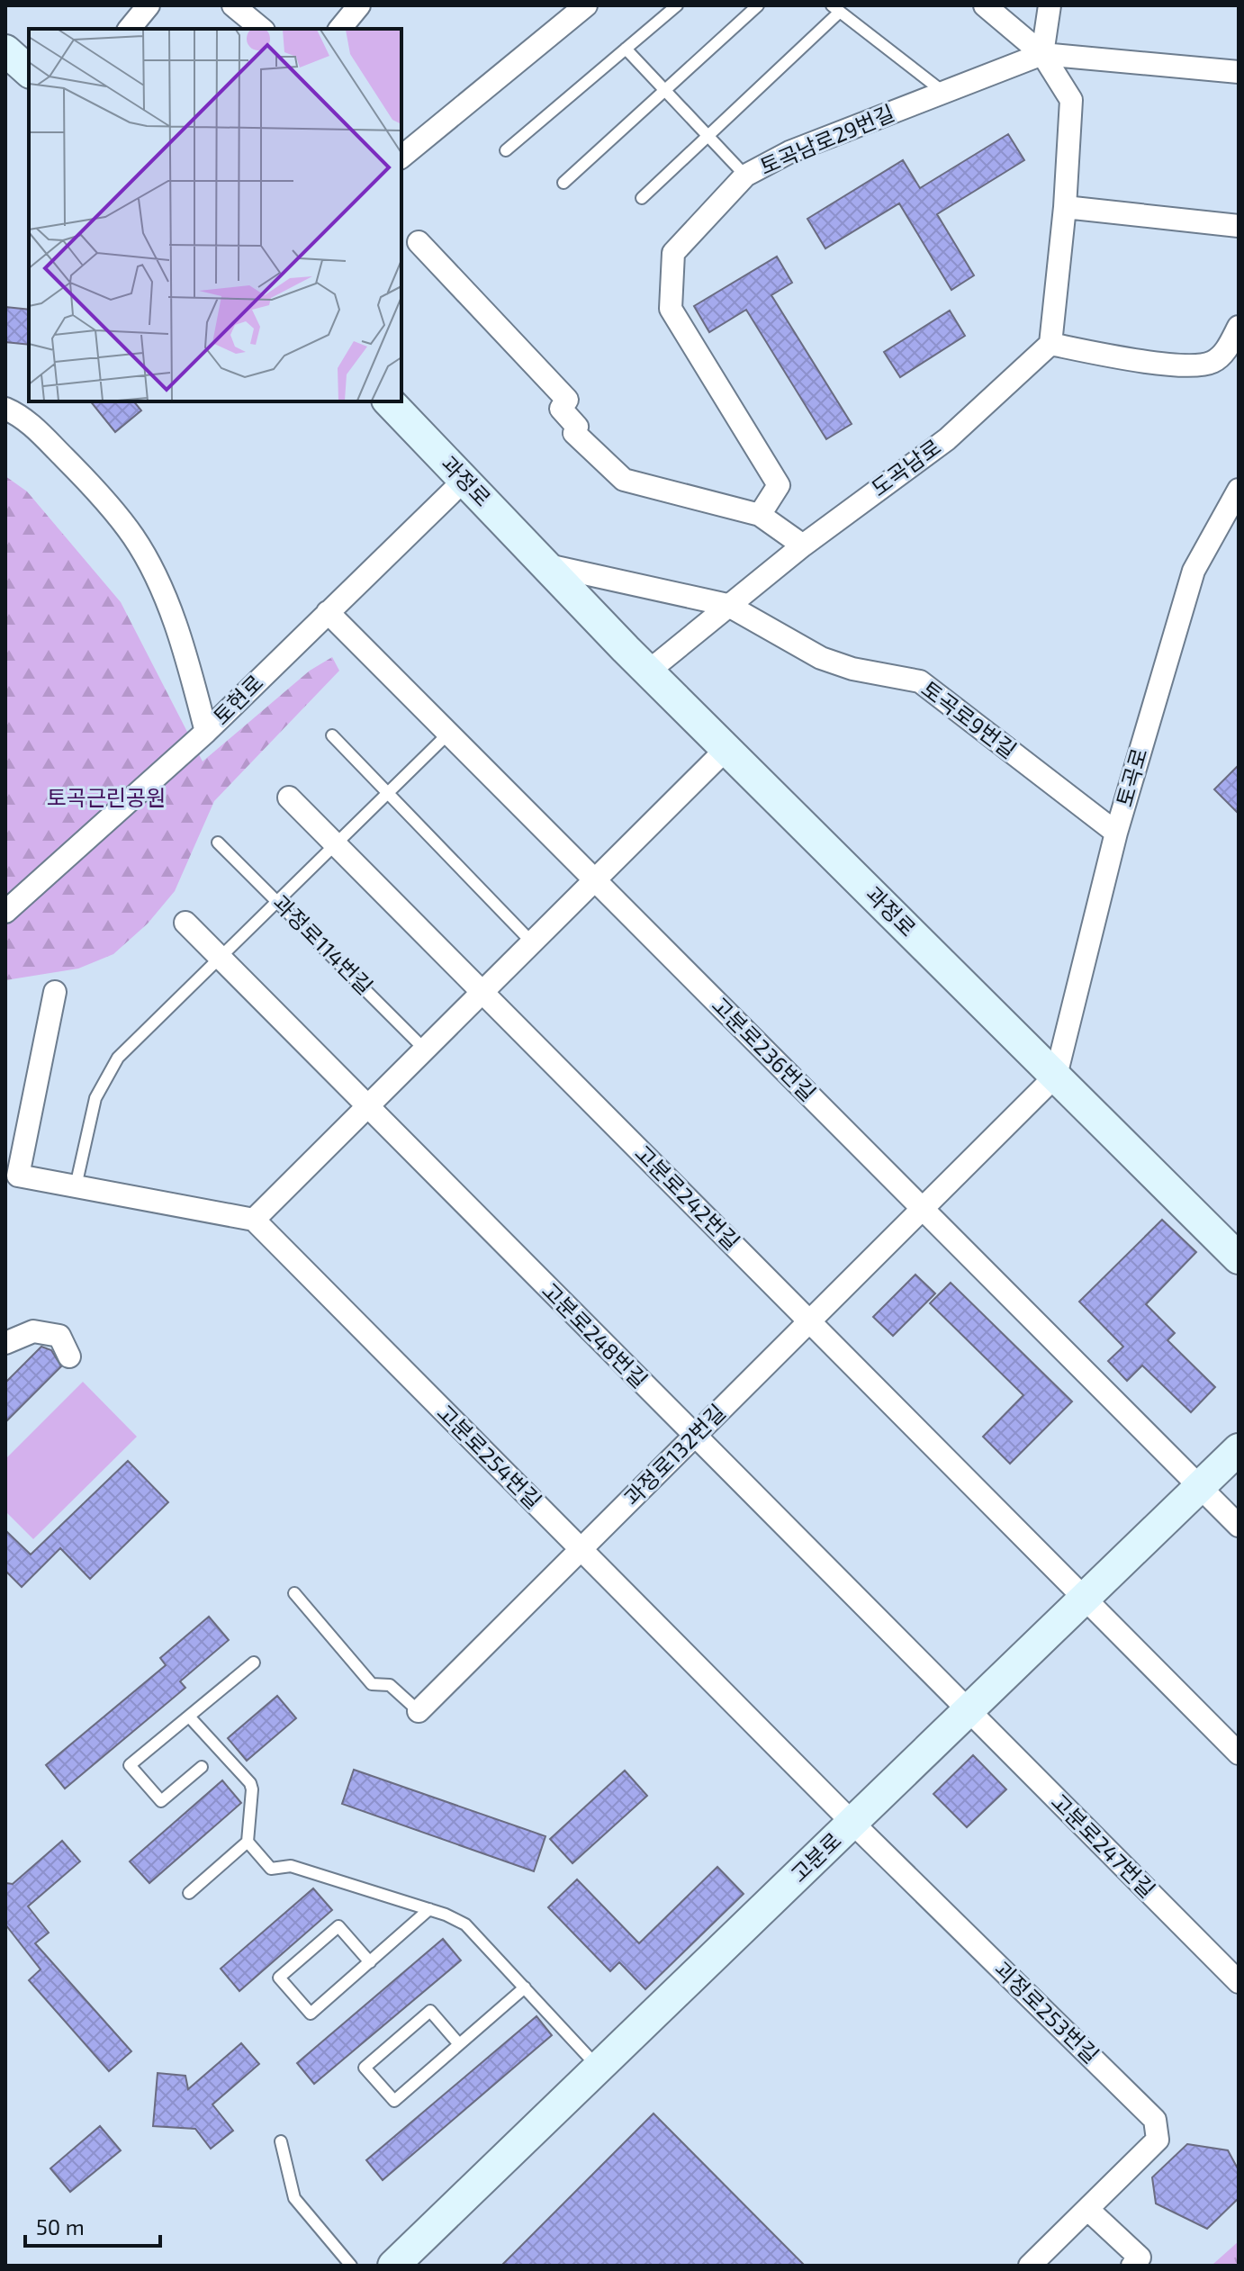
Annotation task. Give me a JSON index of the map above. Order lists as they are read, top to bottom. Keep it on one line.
{"streets":{"main road":["과정로","고분로"],"street":["토곡남로29번길","도곡남로","토현로","토곡로9번길","토곡로","고분로236번길","고분로242번길","고분로248번길","과정로132번길","고분로254번길","고분로247번길","괴정로253번길"],"lane":["과정로114번길"]},"crossings":[["도곡남로","과정로"],["도곡남로","토곡로9번길"],["과정로","토현로"],["과정로","토곡로"],["과정로","과정로132번길"],["토현로","고분로236번길"],["토곡로9번길","토곡로"],["토곡로","과정로132번길"],["고분로236번길","과정로132번길"],["고분로236번길","고분로"],["고분로242번길","과정로132번길"],["고분로242번길","고분로"],["고분로248번길","과정로132번길"],["고분로248번길","고분로247번길"],["고분로248번길","고분로"],["과정로132번길","고분로254번길"],["고분로254번길","고분로"],["고분로254번길","괴정로253번길"],["고분로247번길","고분로"],["고분로","괴정로253번길"]],"parks":["토곡근린공원"],"scale_bar":"50 m"}
